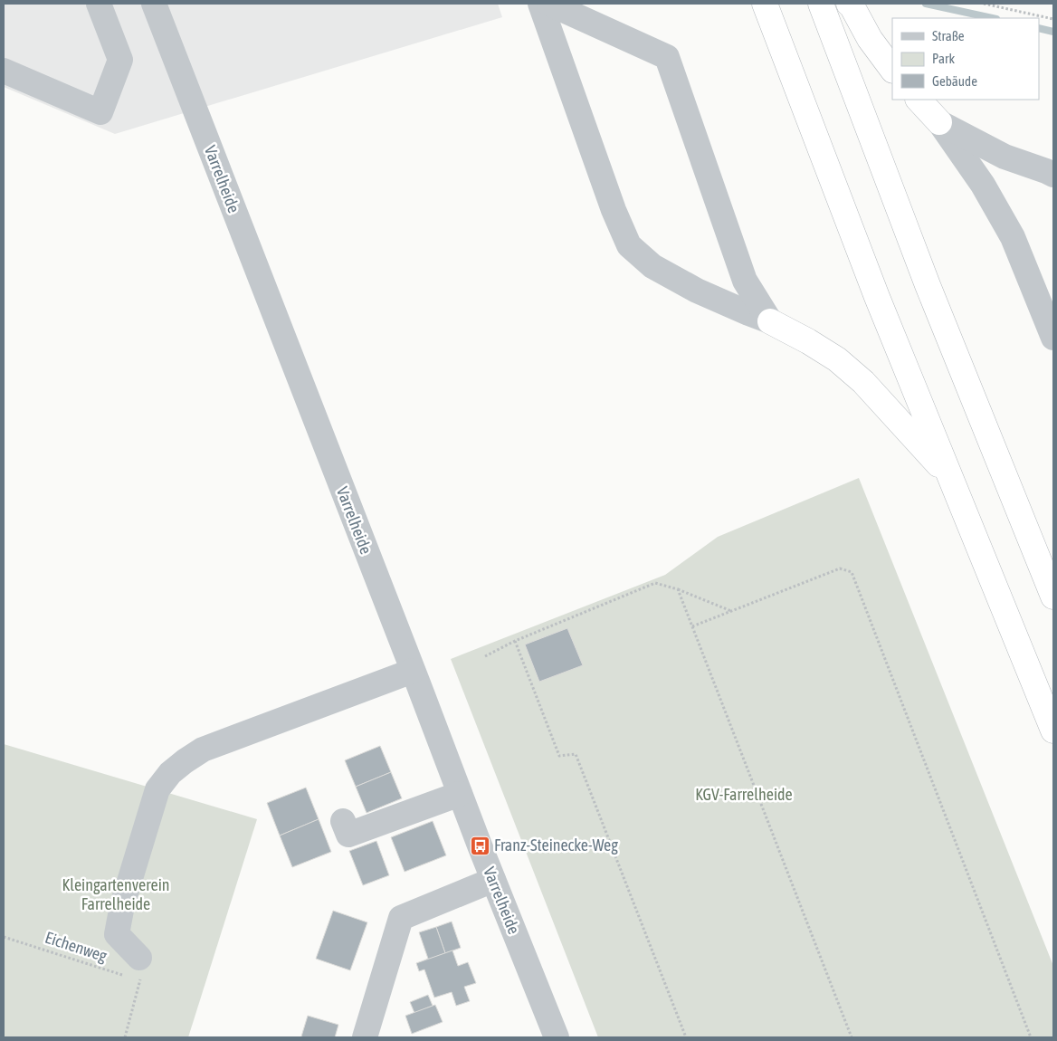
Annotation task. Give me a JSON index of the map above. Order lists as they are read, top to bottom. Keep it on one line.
{"streets":{"street":["Varrelheide"],"path":["Eichenweg"]},"parks":["KGV-Farrelheide","Kleingartenverein Farrelheide"],"places":{"bus stop":["Franz-Steinecke-Weg"]},"legend":["Straße","Park","Gebäude"]}
